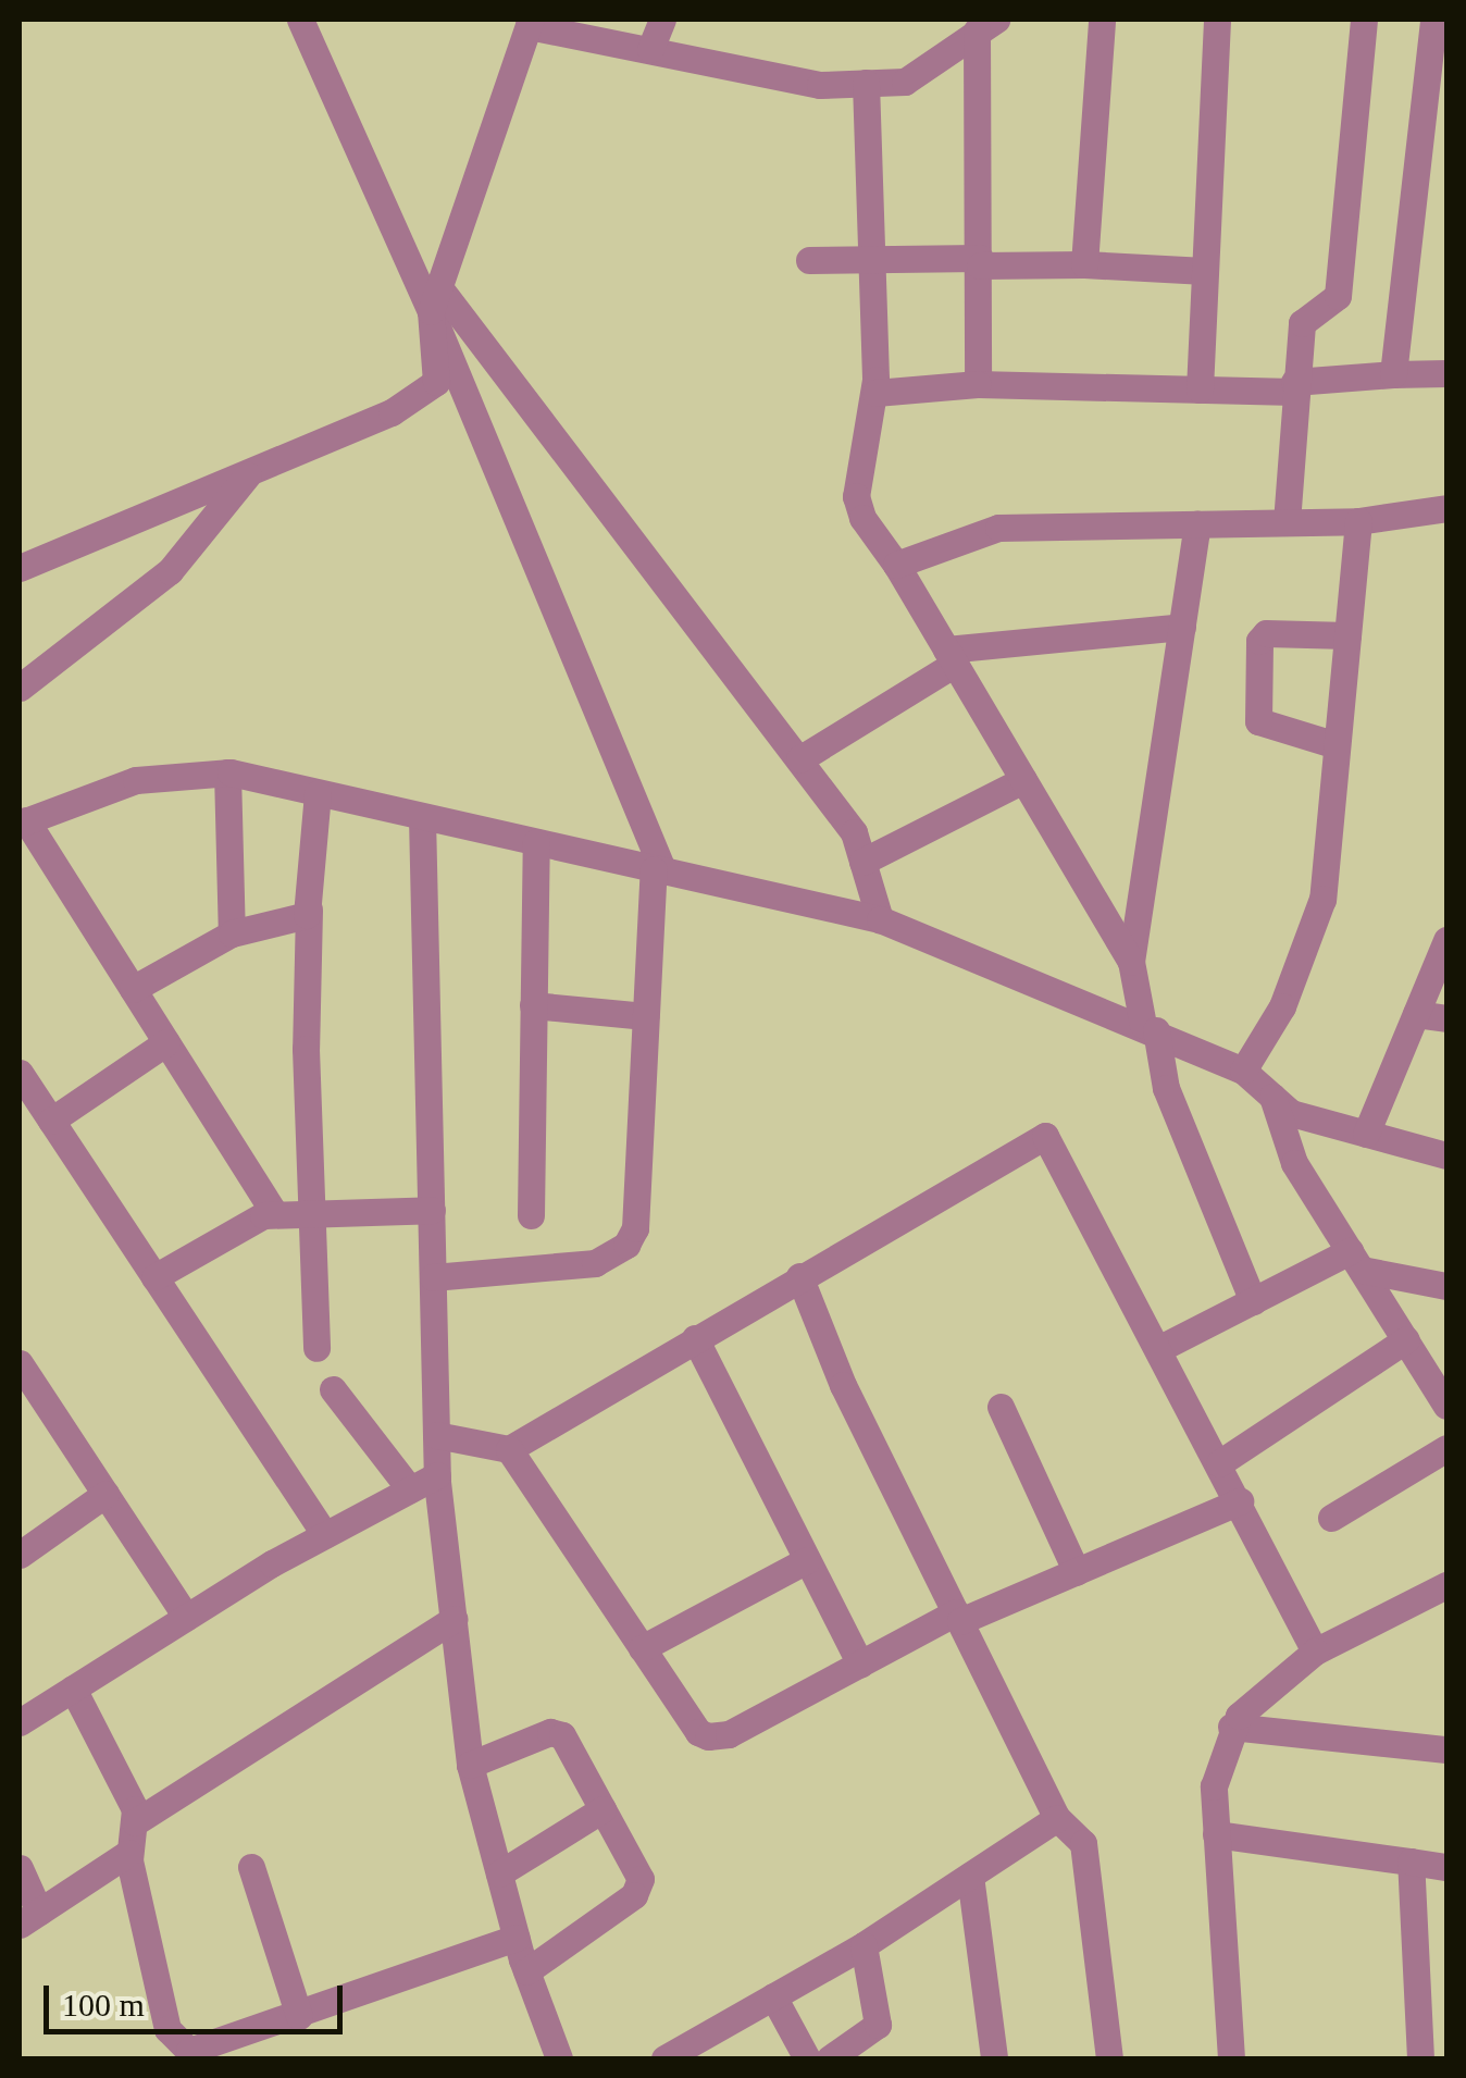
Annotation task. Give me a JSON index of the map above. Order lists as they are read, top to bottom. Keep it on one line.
{"scale_bar":"100 m"}
